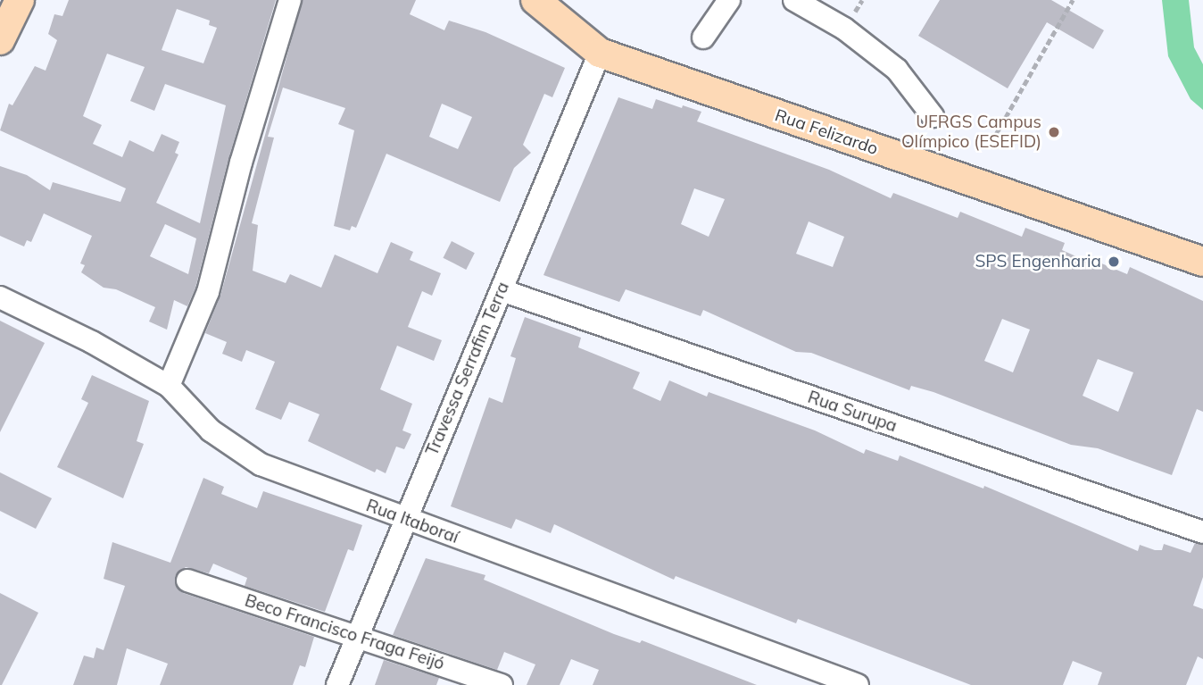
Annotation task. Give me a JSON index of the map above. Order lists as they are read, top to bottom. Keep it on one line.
{"streets":{"main road":["Rua Felizardo"],"street":["Travessa Serrafim Terra","Rua Surupa","Rua Itaboraí","Beco Francisco Fraga Feijó"]},"crossings":[["Rua Felizardo","Travessa Serrafim Terra"],["Travessa Serrafim Terra","Rua Surupa"],["Travessa Serrafim Terra","Rua Itaboraí"],["Travessa Serrafim Terra","Beco Francisco Fraga Feijó"]],"places":["UFRGS Campus Olímpico (ESEFID)","SPS Engenharia"]}
